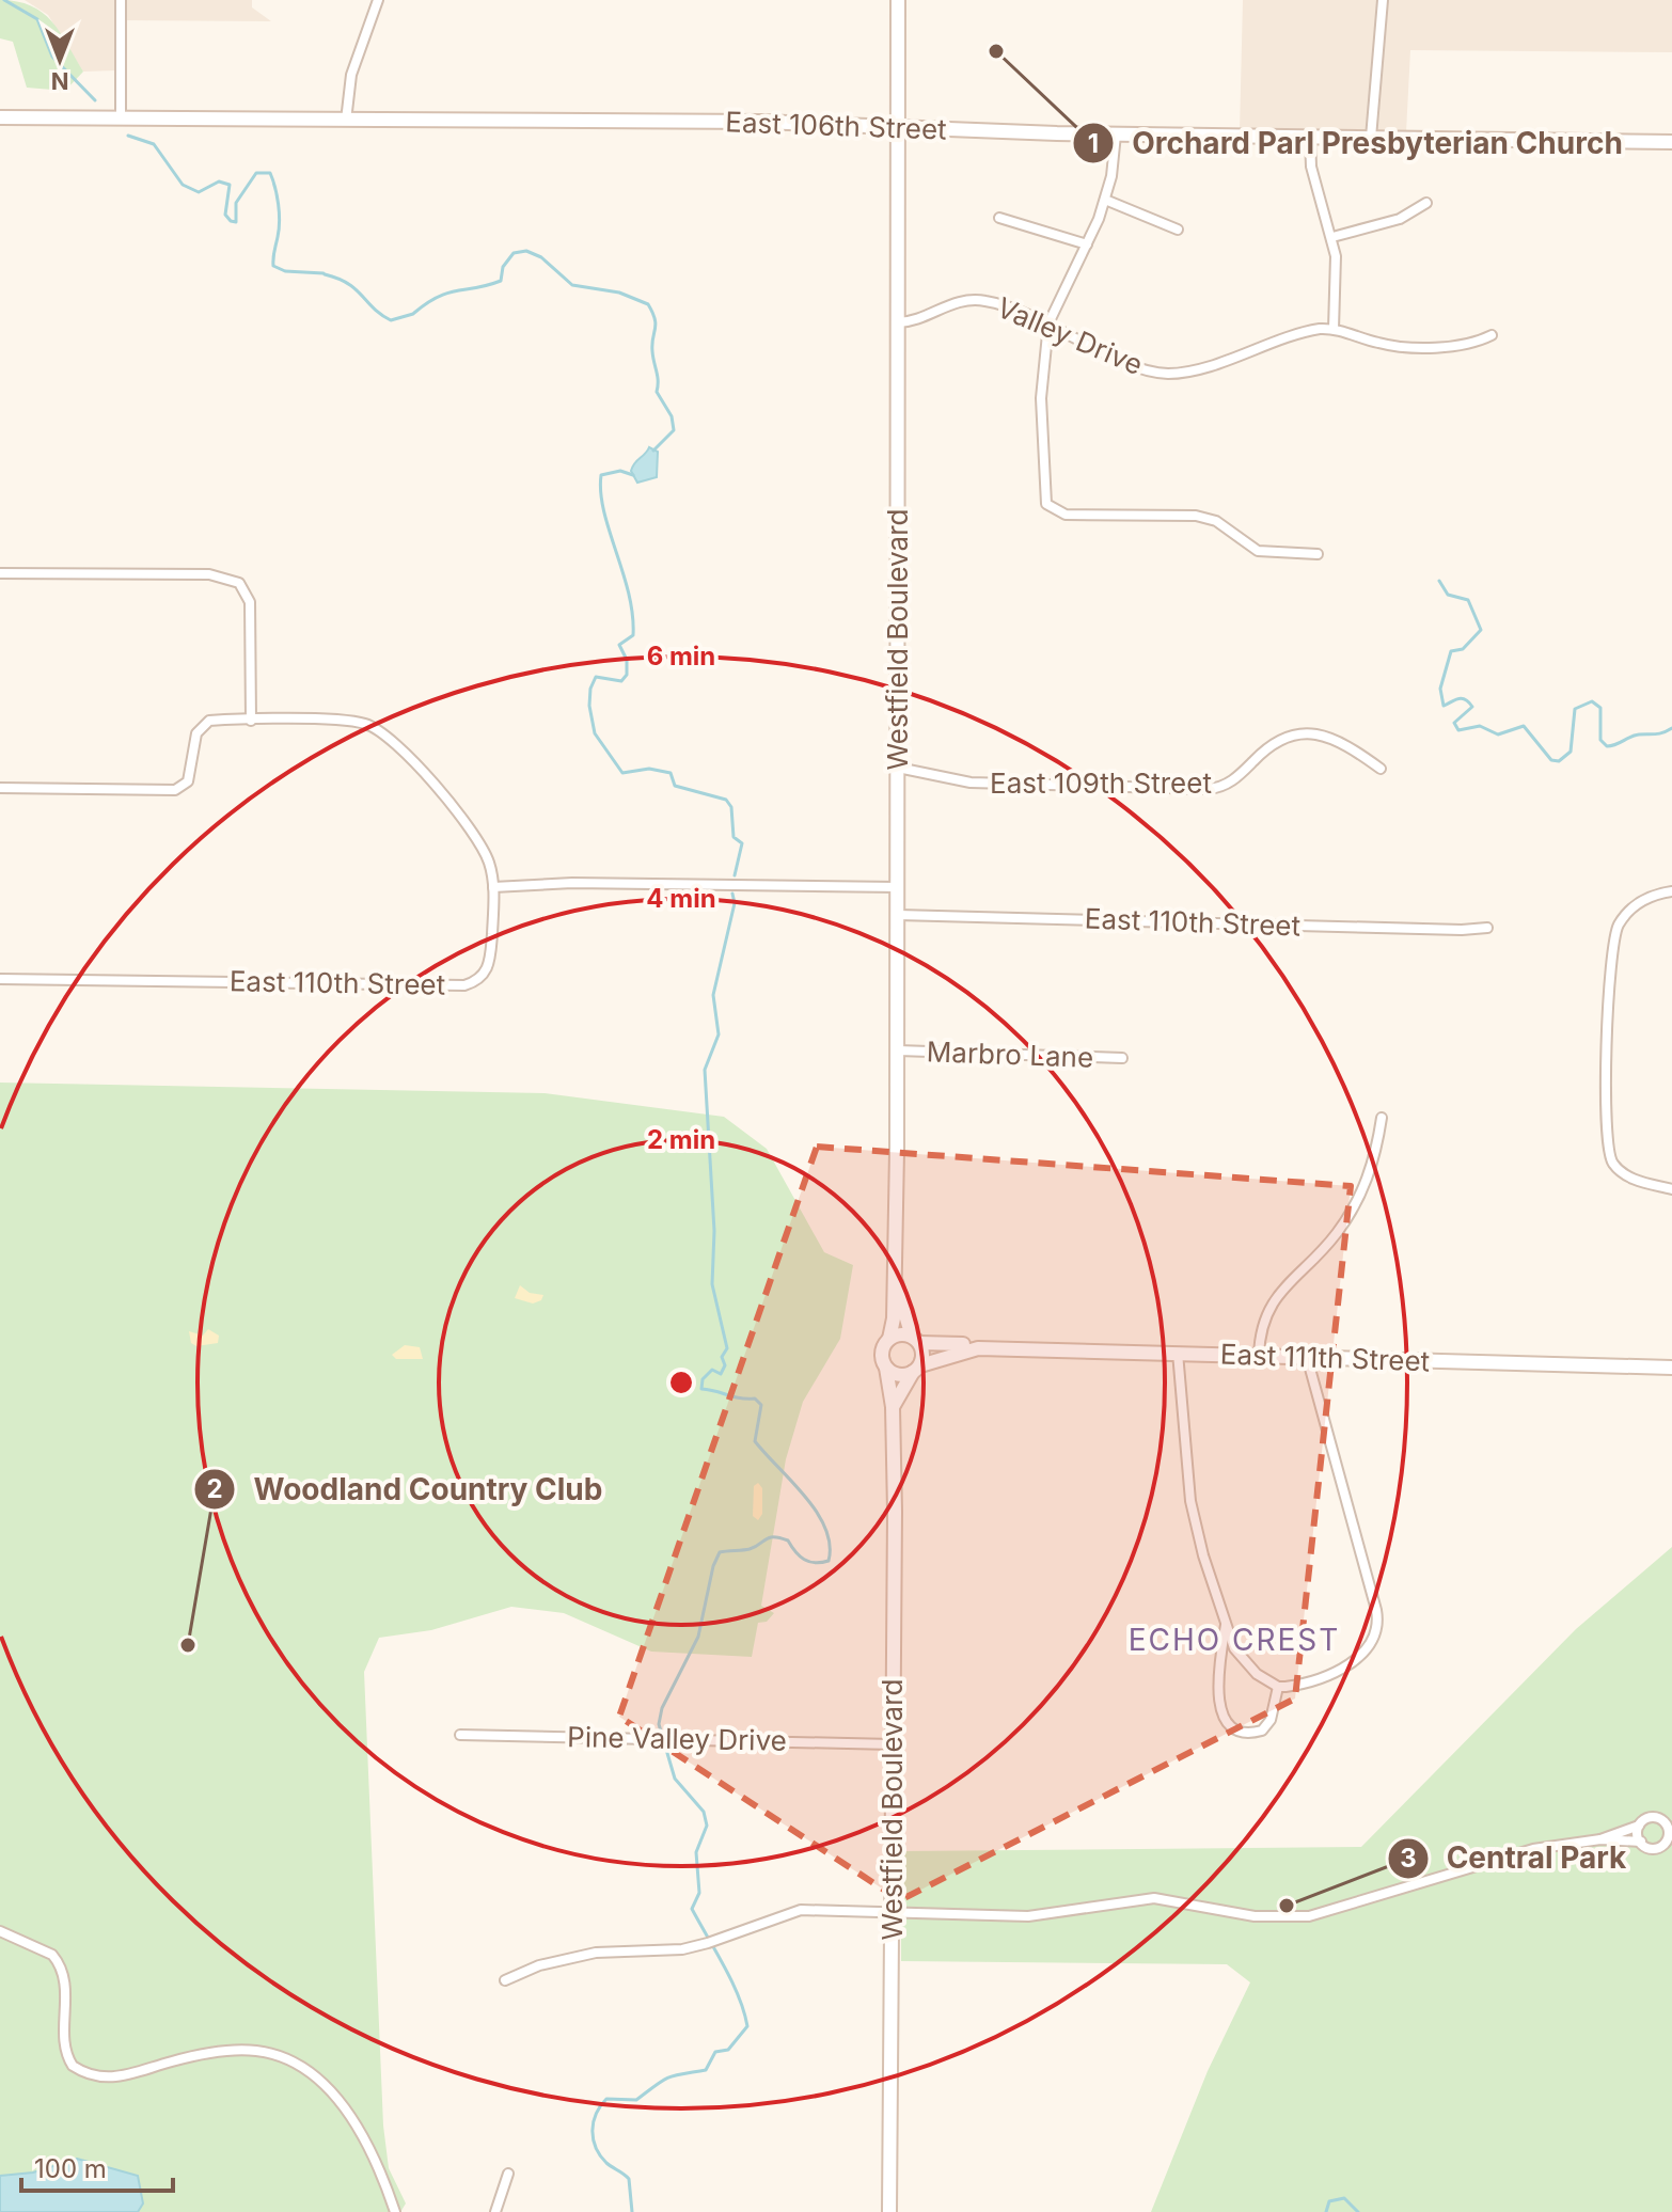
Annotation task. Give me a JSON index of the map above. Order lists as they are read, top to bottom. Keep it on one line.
{"streets":{"main road":["East 106th Street","Westfield Boulevard","East 111th Street"],"street":["Valley Drive","East 109th Street","East 110th Street","Marbro Lane","Pine Valley Drive"]},"crossings":[["East 106th Street","Westfield Boulevard"],["Valley Drive","Westfield Boulevard"],["Westfield Boulevard","East 109th Street"],["Westfield Boulevard","East 110th Street"],["Westfield Boulevard","Marbro Lane"],["Westfield Boulevard","East 111th Street"],["Westfield Boulevard","Pine Valley Drive"]],"districts":["ECHO CREST"],"places":["Orchard Parl Presbyterian Church","Woodland Country Club","Central Park"],"scale_bar":"100 m","north":"bottom","rings":["6 min","4 min","2 min"]}
